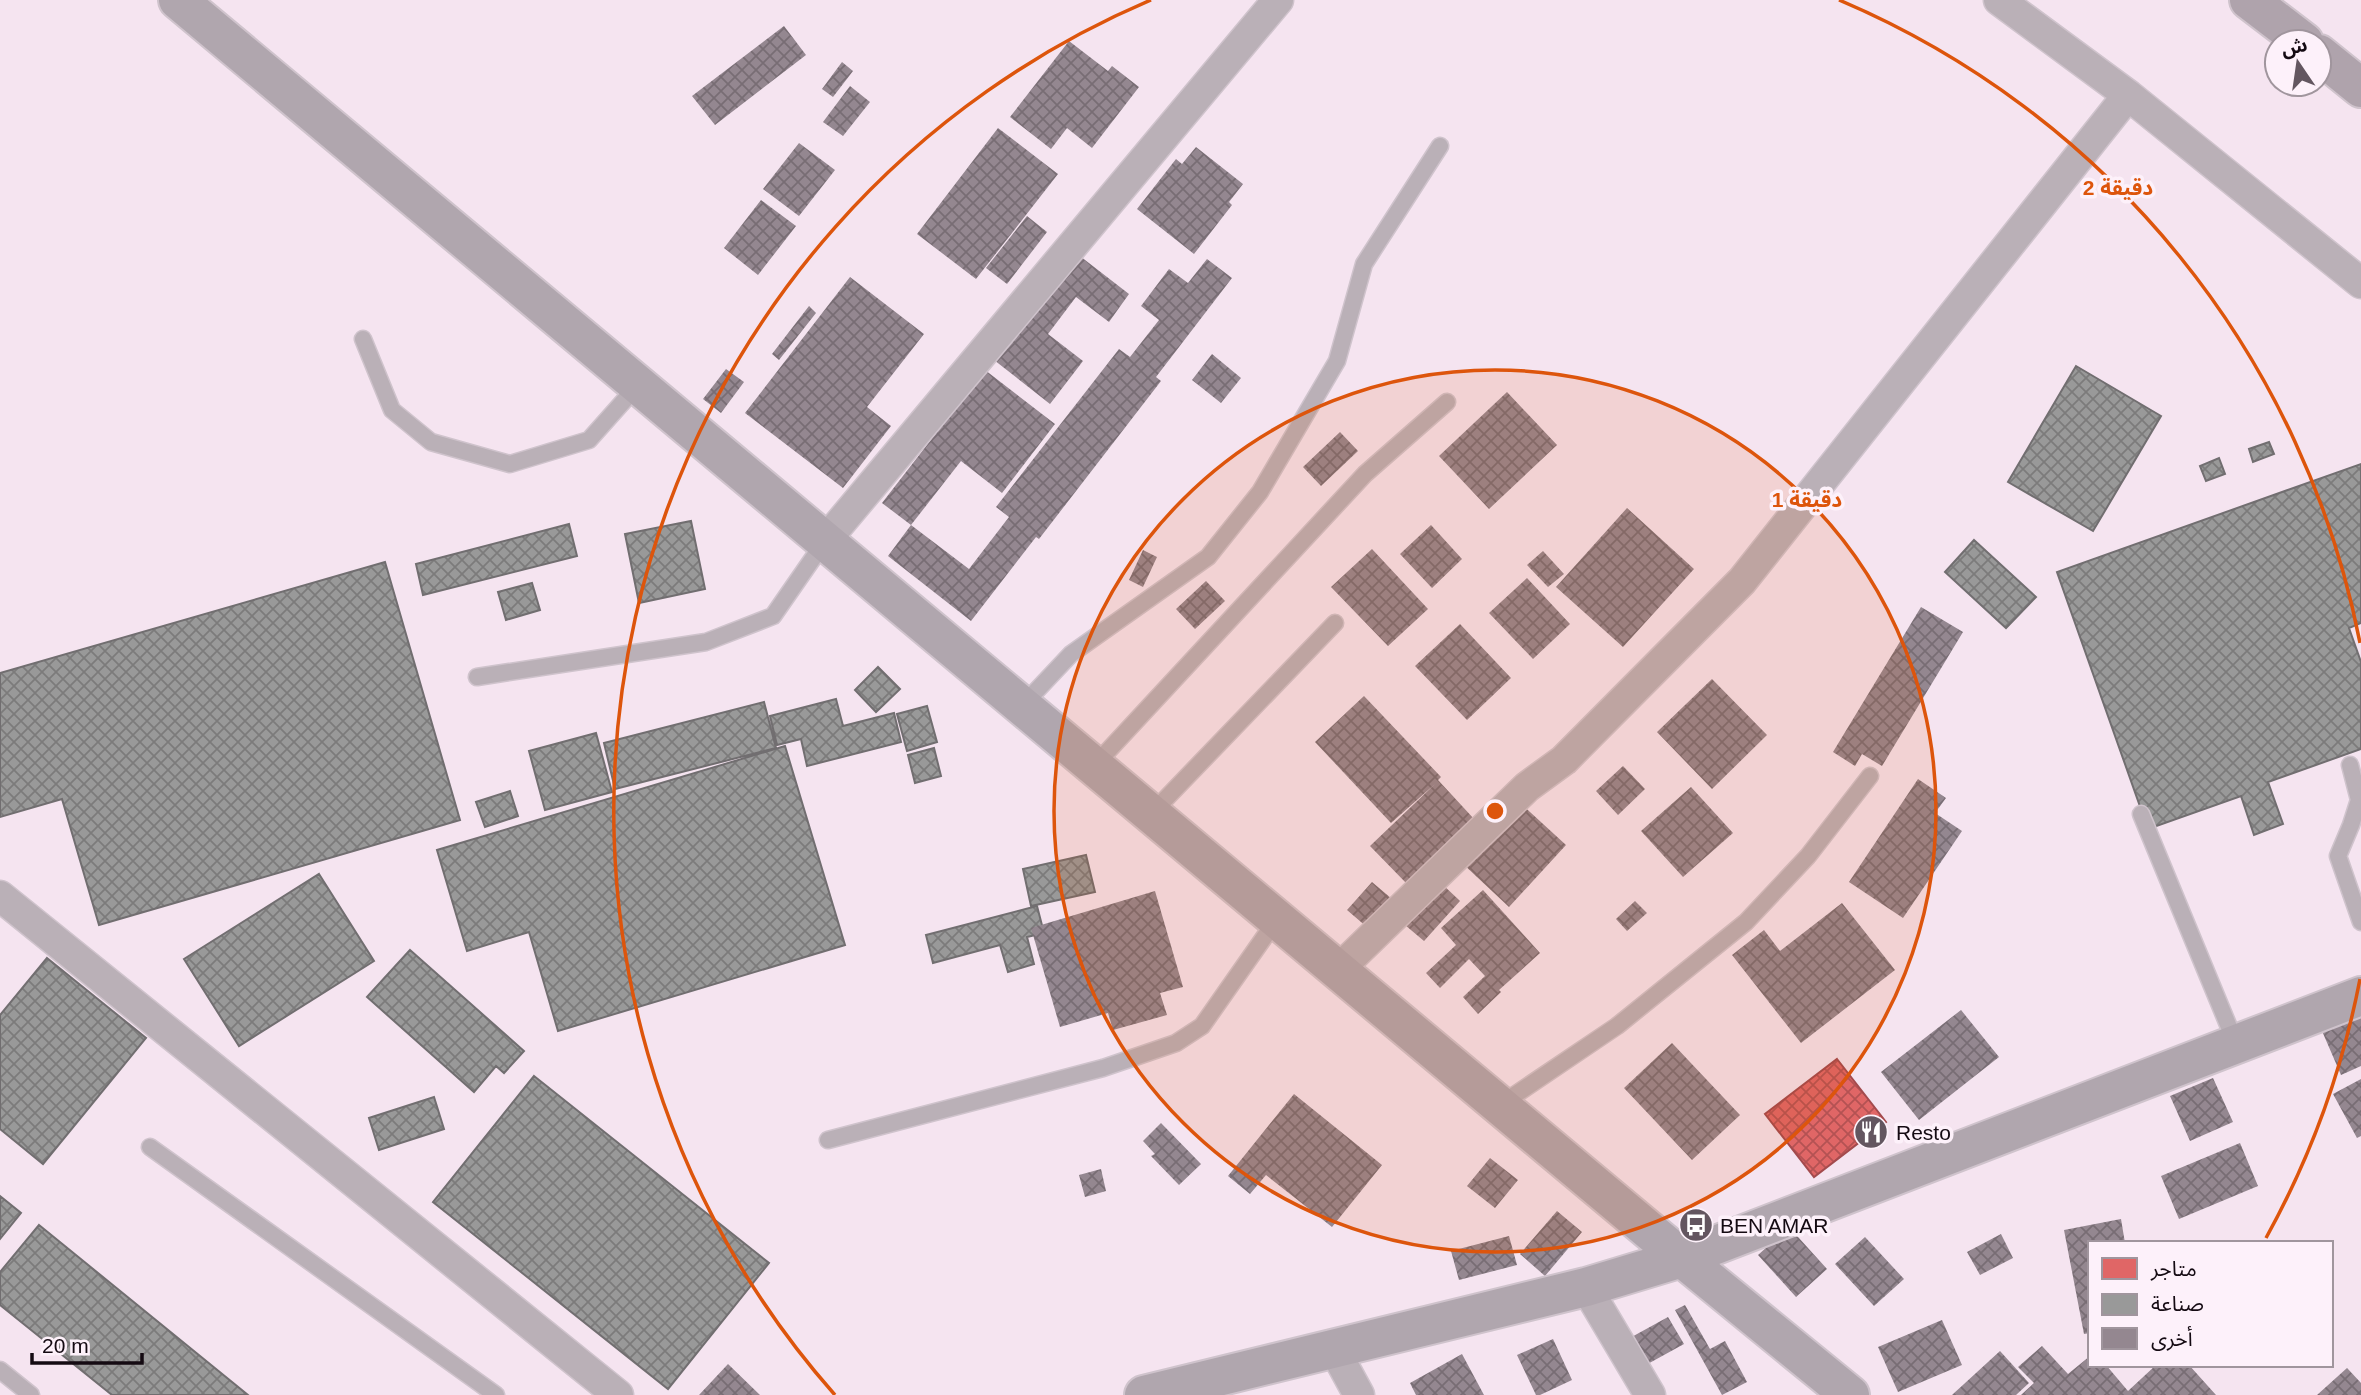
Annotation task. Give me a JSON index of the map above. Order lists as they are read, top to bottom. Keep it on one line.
{"places":{"restaurant":["Resto"],"bus stop":["BEN AMAR"]},"legend":["متاجر","صناعة","أخرى"],"scale_bar":"20 m","north":"top","rings":["2 دقيقة","1 دقيقة"]}
